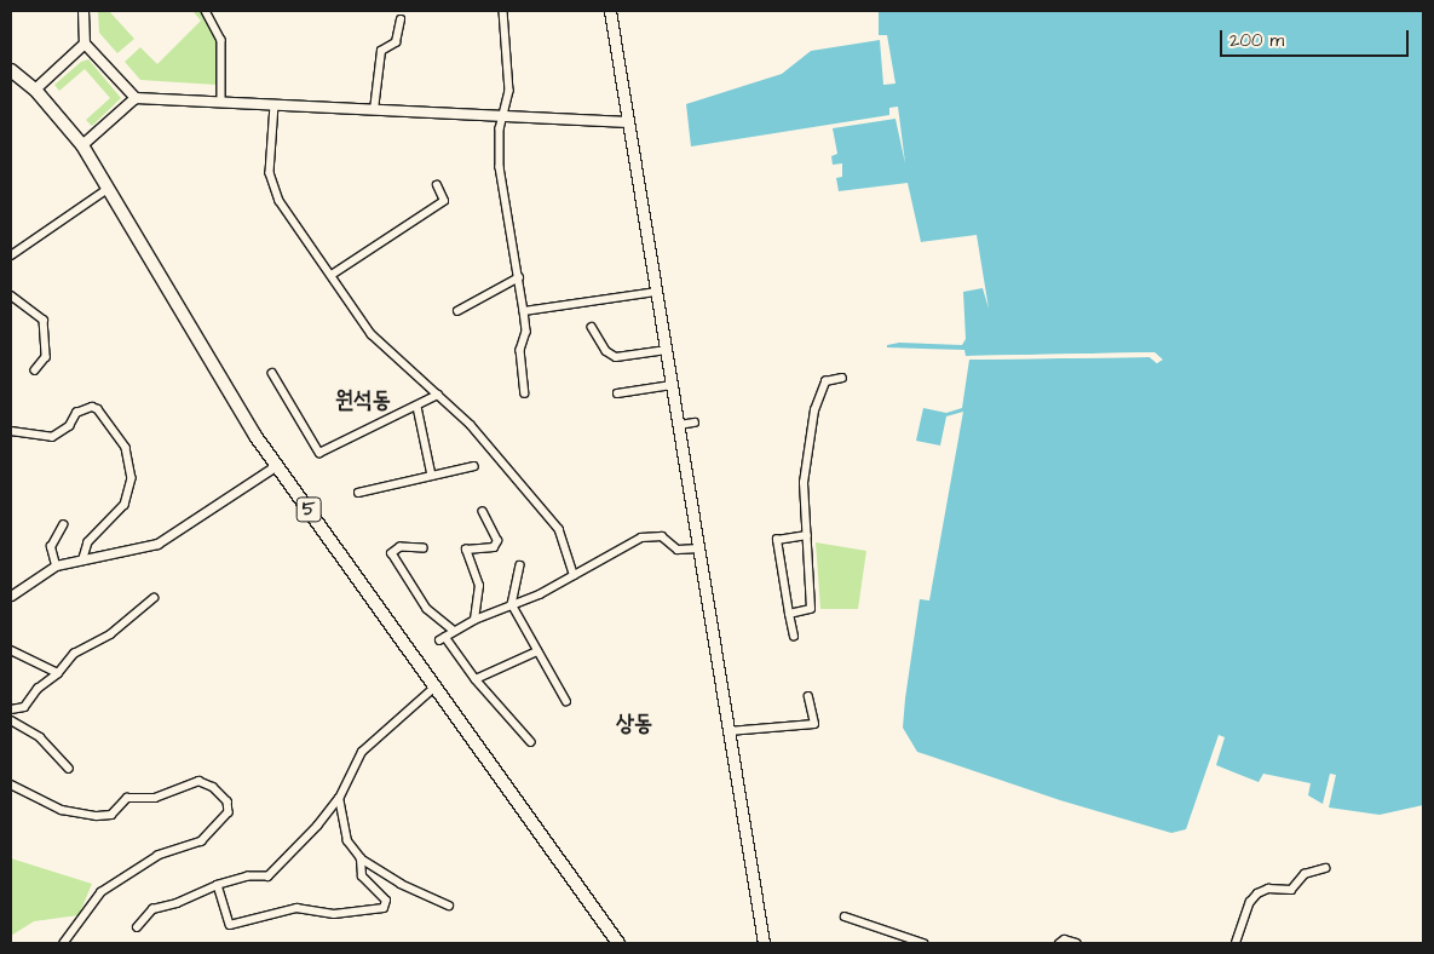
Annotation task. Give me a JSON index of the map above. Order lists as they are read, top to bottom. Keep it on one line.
{"streets":{"highway":["5"]},"districts":["원석동","상동"],"scale_bar":"200 m"}
